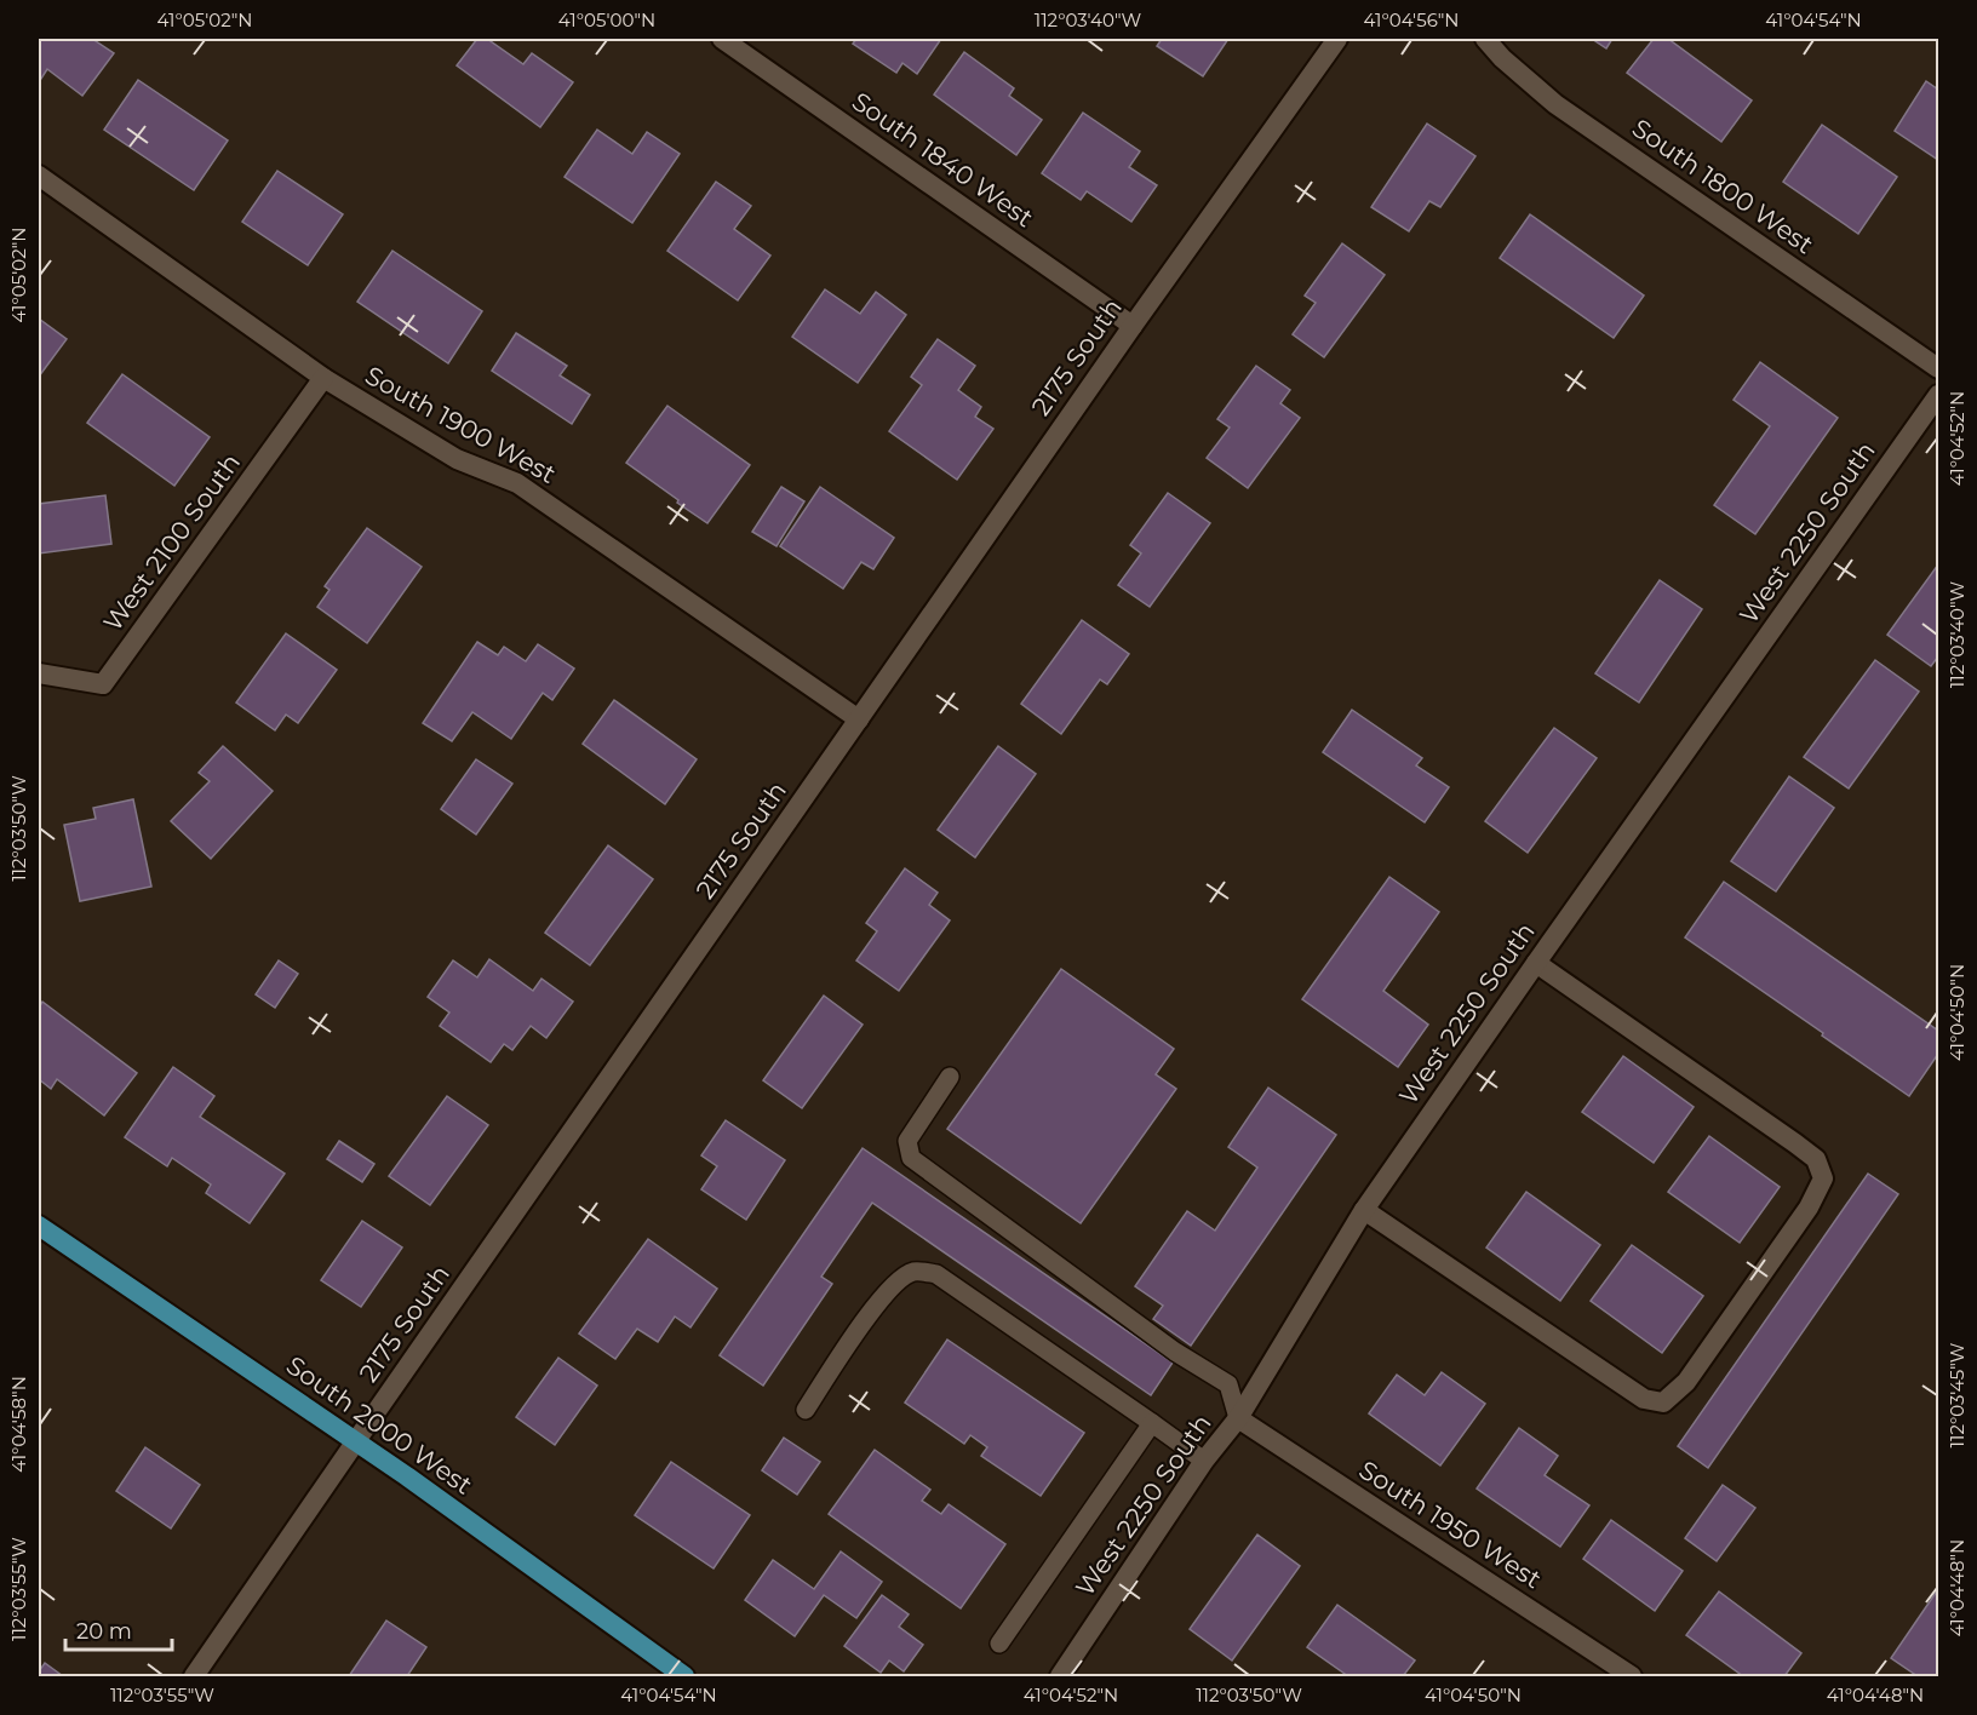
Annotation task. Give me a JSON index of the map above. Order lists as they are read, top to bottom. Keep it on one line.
{"streets":{"main road":["South 2000 West"],"street":["South 1840 West","South 1800 West","2175 South","South 1900 West","West 2250 South","West 2100 South","South 1950 West"]},"crossings":[["South 1840 West","2175 South"],["2175 South","South 1900 West"],["2175 South","South 2000 West"],["South 1900 West","West 2100 South"],["West 2250 South","South 1950 West"]],"scale_bar":"20 m","coordinates":["41°05'02\"N","41°05'00\"N","112°03'40\"W","41°04'56\"N","41°04'54\"N","41°04'52\"N","112°03'50\"W","41°04'50\"N","112°03'45\"W","41°04'58\"N","41°04'48\"N","112°03'55\"W"]}
